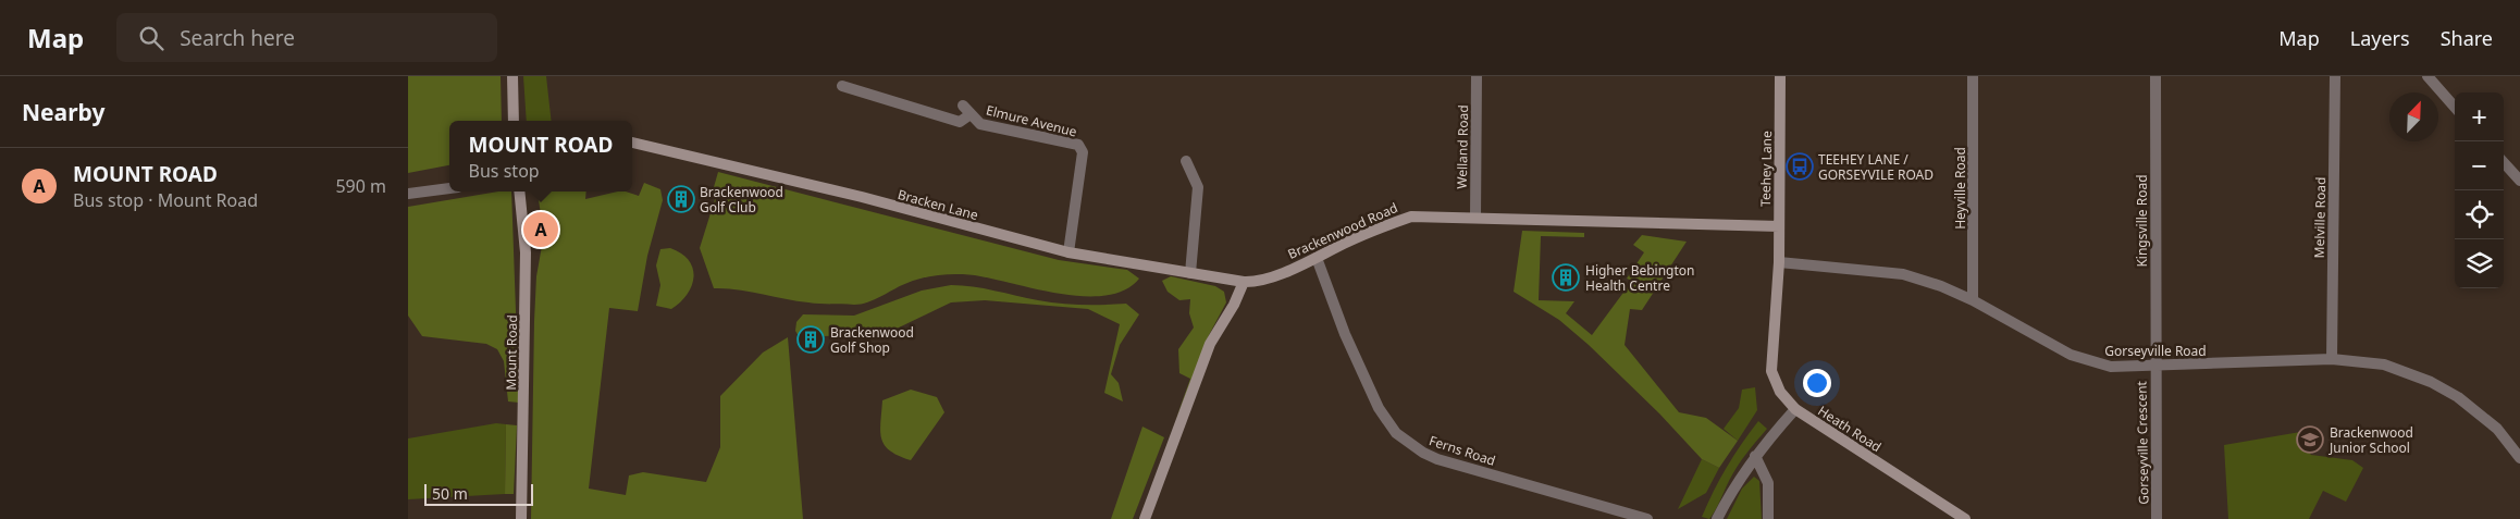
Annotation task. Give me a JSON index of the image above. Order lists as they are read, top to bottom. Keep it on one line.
{"streets":{"street":["Elmure Avenue","Welland Road","Teehey Lane","Heyville Road","Bracken Lane","Melville Road","Kingsville Road","Brackenwood Road","Gorseyville Road","Mount Road","Heath Road","Gorseyville Crescent","Ferns Road"]},"crossings":[["Elmure Avenue","Bracken Lane"],["Welland Road","Brackenwood Road"],["Teehey Lane","Brackenwood Road"],["Teehey Lane","Gorseyville Road"],["Teehey Lane","Heath Road"],["Heyville Road","Gorseyville Road"],["Bracken Lane","Brackenwood Road"],["Melville Road","Gorseyville Road"],["Kingsville Road","Gorseyville Road"],["Kingsville Road","Gorseyville Crescent"],["Brackenwood Road","Ferns Road"],["Gorseyville Road","Heath Road"],["Gorseyville Road","Gorseyville Crescent"]],"places":{"bus stop":["TEEHEY LANE / GORSEYVILE ROAD"],"building":["Brackenwood Golf Club","Higher Bebington Health Centre","Brackenwood Golf Shop"],"school or university":["Brackenwood Junior School"]},"scale_bar":"50 m","north":"top right","page":{"header":"Map","search":"Search here","nav":["Map","Layers","Share"],"heading":"Nearby","map_buttons":["+","−"],"popup":["MOUNT ROAD","Bus stop"],"list":[{"mark":"A","name":"MOUNT ROAD","note":"Bus stop · Mount Road","value":"590 m"}],"pins":"A","scale":"50 m"}}
